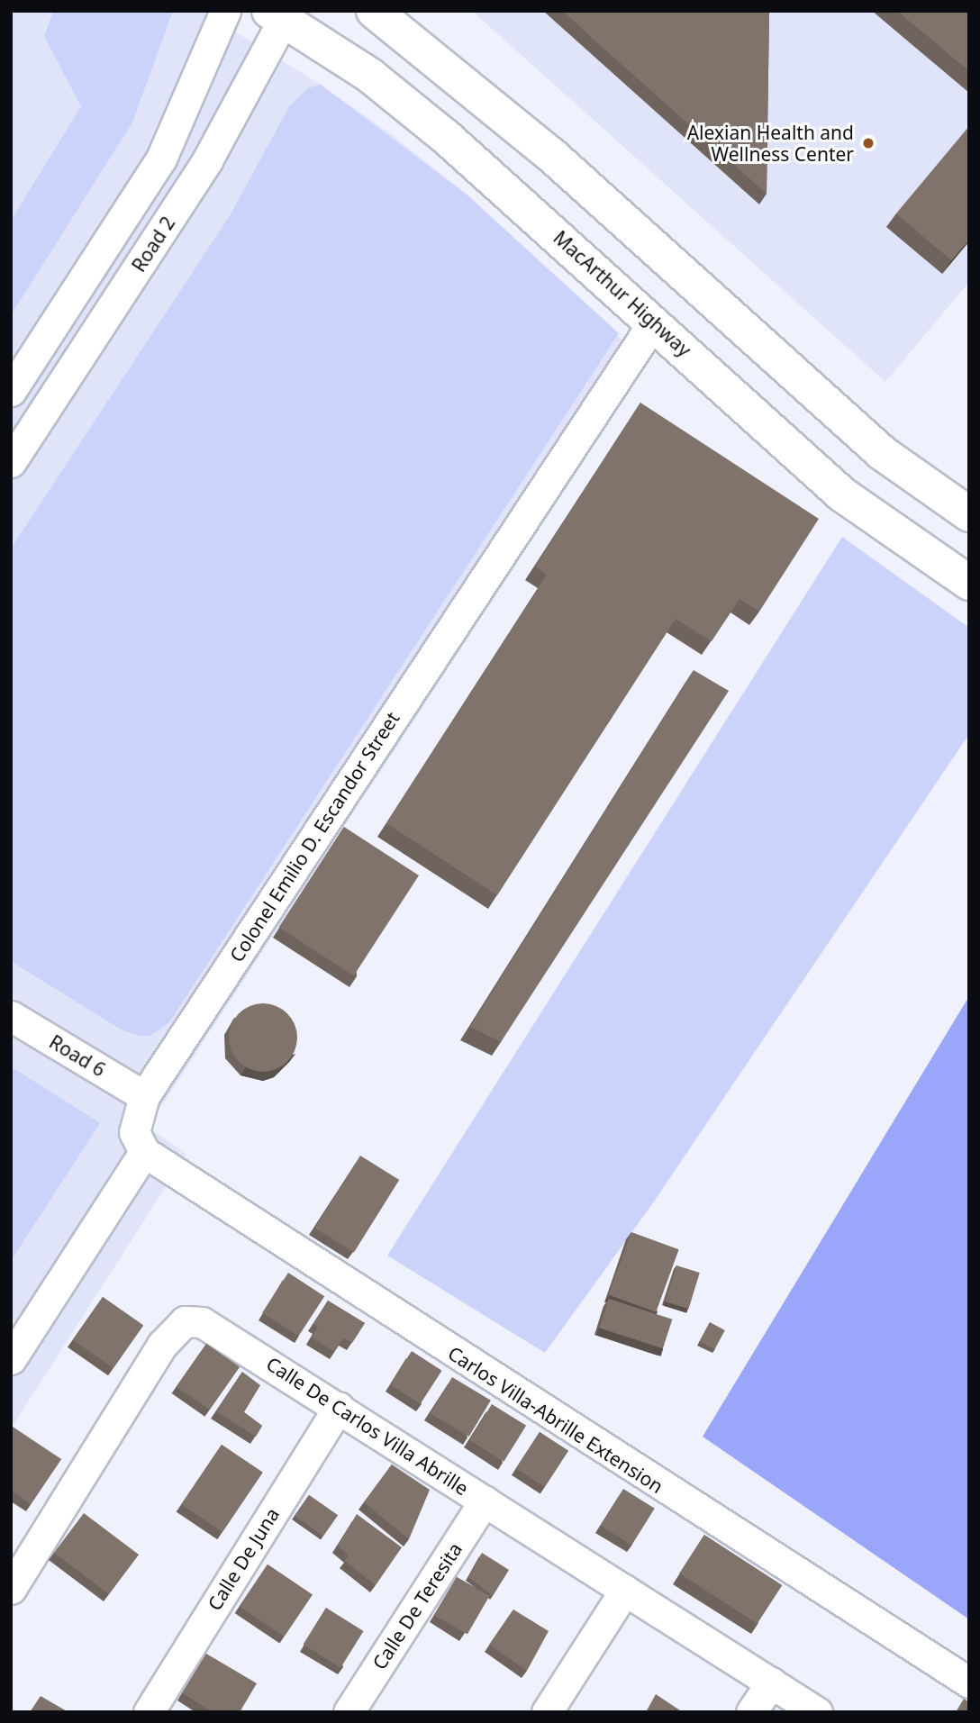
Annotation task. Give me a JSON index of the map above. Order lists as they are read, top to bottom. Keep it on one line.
{"streets":{"main road":["MacArthur Highway"],"street":["Road 2","Colonel Emilio D. Escandor Street","Road 6","Carlos Villa-Abrille Extension","Calle De Carlos Villa Abrille","Calle De Juna","Calle De Teresita"]},"crossings":[["Road 2","MacArthur Highway"],["MacArthur Highway","Colonel Emilio D. Escandor Street"],["Colonel Emilio D. Escandor Street","Road 6"],["Colonel Emilio D. Escandor Street","Carlos Villa-Abrille Extension"],["Calle De Carlos Villa Abrille","Calle De Juna"],["Calle De Carlos Villa Abrille","Calle De Teresita"]],"places":["Alexian Health and Wellness Center"]}
